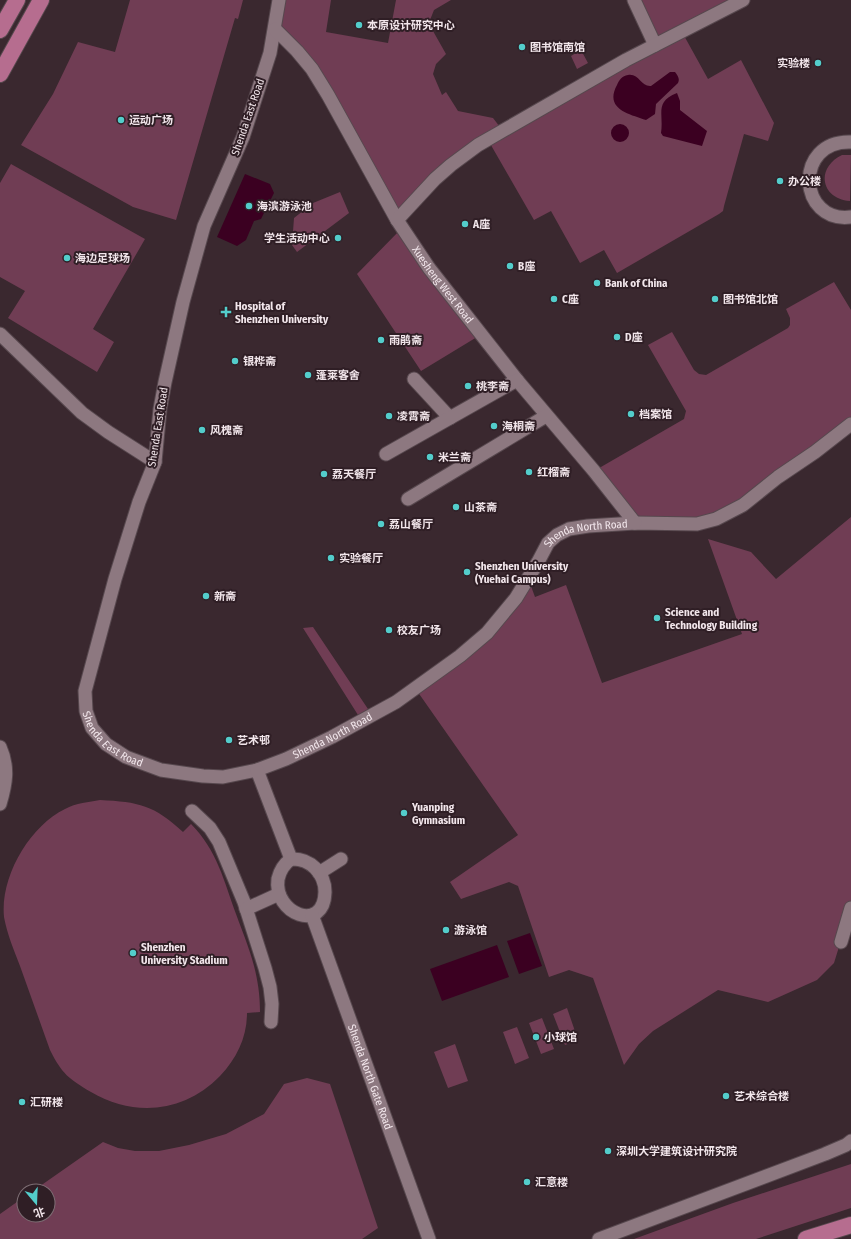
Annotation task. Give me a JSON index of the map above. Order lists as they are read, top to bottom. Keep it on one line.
{"streets":{"street":["Shenda East Road","Xuesheng West Road","Shenda North Road","Shenda North Gate Road"]},"crossings":[["Shenda East Road","Xuesheng West Road"],["Shenda East Road","Shenda North Road"],["Xuesheng West Road","Shenda North Road"]],"places":{"other":["本原设计研究中心","图书馆南馆","实验楼","运动广场","办公楼","海滨游泳池","A座","学生活动中心","海边足球场","B座","Bank of China","C座","图书馆北馆","D座","雨鹃斋","银桦斋","蓬莱客舍","桃李斋","档案馆","凌霄斋","海桐斋","风槐斋","米兰斋","红榴斋","荔天餐厅","山茶斋","荔山餐厅","实验餐厅","Shenzhen University (Yuehai Campus)","新斋","Science and Technology Building","校友广场","艺术邨","Yuanping Gymnasium","游泳馆","Shenzhen University Stadium","小球馆","艺术综合楼","汇研楼","深圳大学建筑设计研究院","汇意楼"],"health":["Hospital of Shenzhen University"]},"north":"bottom"}
